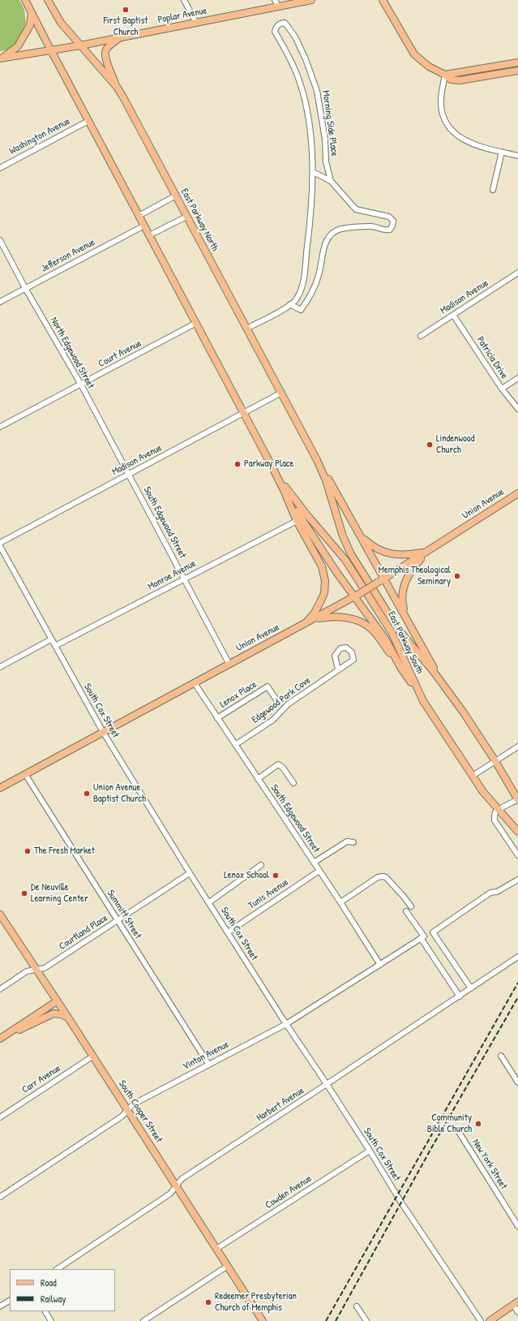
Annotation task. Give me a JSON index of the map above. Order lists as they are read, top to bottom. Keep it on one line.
{"streets":{"main road":["Poplar Avenue","East Parkway North","Union Avenue","East Parkway South","South Cooper Street"],"street":["Morning Side Place","Washington Avenue","Jefferson Avenue","Madison Avenue","North Edgewood Street","Court Avenue","Patricia Drive","South Edgewood Street","Monroe Avenue","Lenox Place","Edgewood Park Cove","South Cox Street","Tunis Avenue","Summitt Street","Courtland Place","Vinton Avenue","Carr Avenue","Harbert Avenue","New York Street","Cowden Avenue"]},"crossings":[["Poplar Avenue","East Parkway North"],["Morning Side Place","East Parkway North"],["East Parkway North","Madison Avenue"],["East Parkway North","East Parkway South"],["Jefferson Avenue","North Edgewood Street"],["Madison Avenue","North Edgewood Street"],["Madison Avenue","Patricia Drive"],["Madison Avenue","South Edgewood Street"],["North Edgewood Street","Court Avenue"],["North Edgewood Street","South Edgewood Street"],["Union Avenue","South Edgewood Street"],["Union Avenue","South Cox Street"],["Union Avenue","Summitt Street"],["South Edgewood Street","Monroe Avenue"],["South Edgewood Street","Lenox Place"],["South Edgewood Street","Edgewood Park Cove"],["South Edgewood Street","Tunis Avenue"],["South Edgewood Street","Vinton Avenue"],["Monroe Avenue","South Cox Street"],["South Cox Street","Tunis Avenue"],["South Cox Street","Courtland Place"],["South Cox Street","Vinton Avenue"],["South Cox Street","Harbert Avenue"],["South Cox Street","Cowden Avenue"],["Summitt Street","Courtland Place"],["Summitt Street","Vinton Avenue"],["Courtland Place","South Cooper Street"],["Vinton Avenue","South Cooper Street"],["Carr Avenue","South Cooper Street"],["Harbert Avenue","South Cooper Street"],["South Cooper Street","Cowden Avenue"]],"places":["First Baptist Church","Lindenwood Church","Parkway Place","Memphis Theological Seminary","Union Avenue Baptist Church","The Fresh Market","Lenox School","De Neuville Learning Center","Community Bible Church","Redeemer Presbyterian Church of Memphis"],"legend":["Road","Railway"]}
